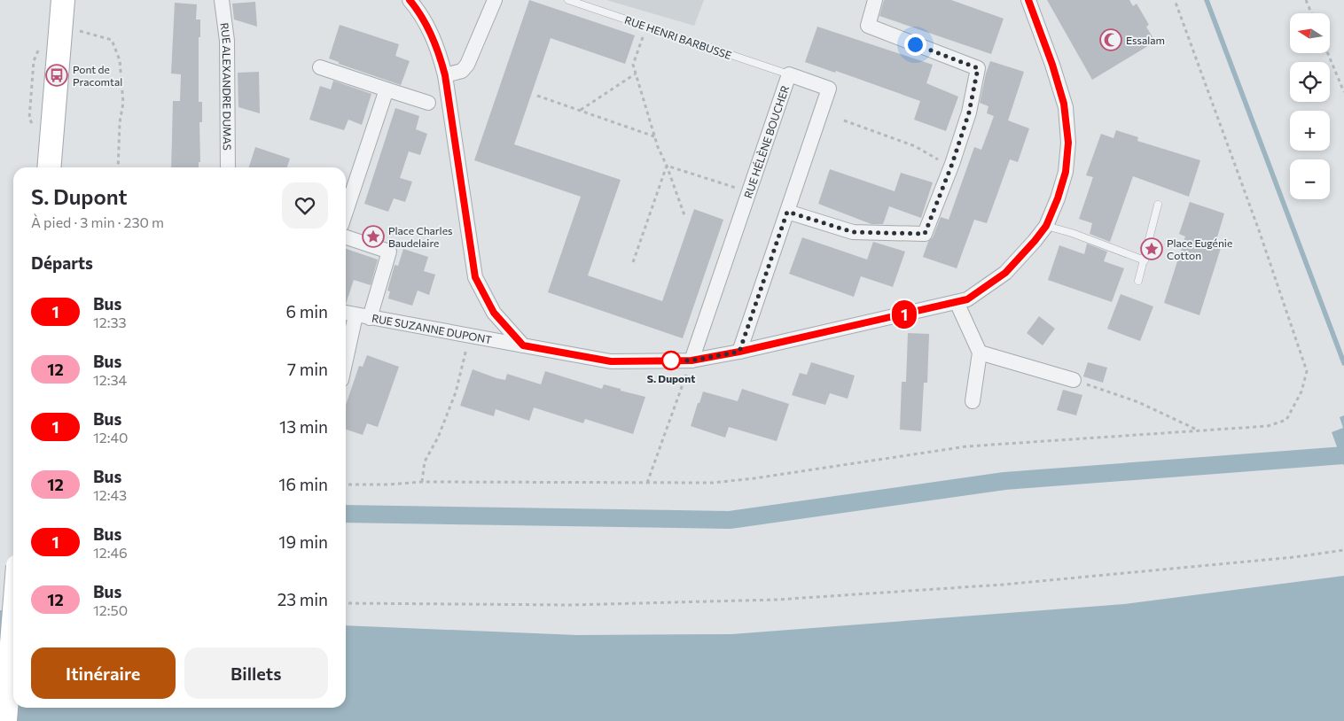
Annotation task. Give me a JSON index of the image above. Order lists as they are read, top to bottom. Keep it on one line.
{"streets":{"street":["RUE ALEXANDRE DUMAS","RUE HÉLÈNE BOUCHER","RUE SUZANNE DUPONT"],"lane":["RUE HENRI BARBUSSE"]},"crossings":[["RUE HENRI BARBUSSE","RUE HÉLÈNE BOUCHER"],["RUE HÉLÈNE BOUCHER","RUE SUZANNE DUPONT"]],"places":{"mosque":["Essalam"],"bus stop":["Pont de Pracomtal"],"place":["Place Charles Baudelaire","Place Eugénie Cotton"],"other":["S. Dupont"]},"lines":["bus line 1"],"north":"left","page":{"on_map":"1","map_buttons":["+","−"],"heading":[["S. Dupont","À pied · 3 min · 230 m"],"Départs"],"list":[{"mark":"1","name":"Bus","note":"12:33","value":"6 min"},{"mark":"12","name":"Bus","note":"12:34","value":"7 min"},{"mark":"1","name":"Bus","note":"12:40","value":"13 min"},{"mark":"12","name":"Bus","note":"12:43","value":"16 min"},{"mark":"1","name":"Bus","note":"12:46","value":"19 min"},{"mark":"12","name":"Bus","note":"12:50","value":"23 min"}],"buttons":["Itinéraire","Billets"]}}
